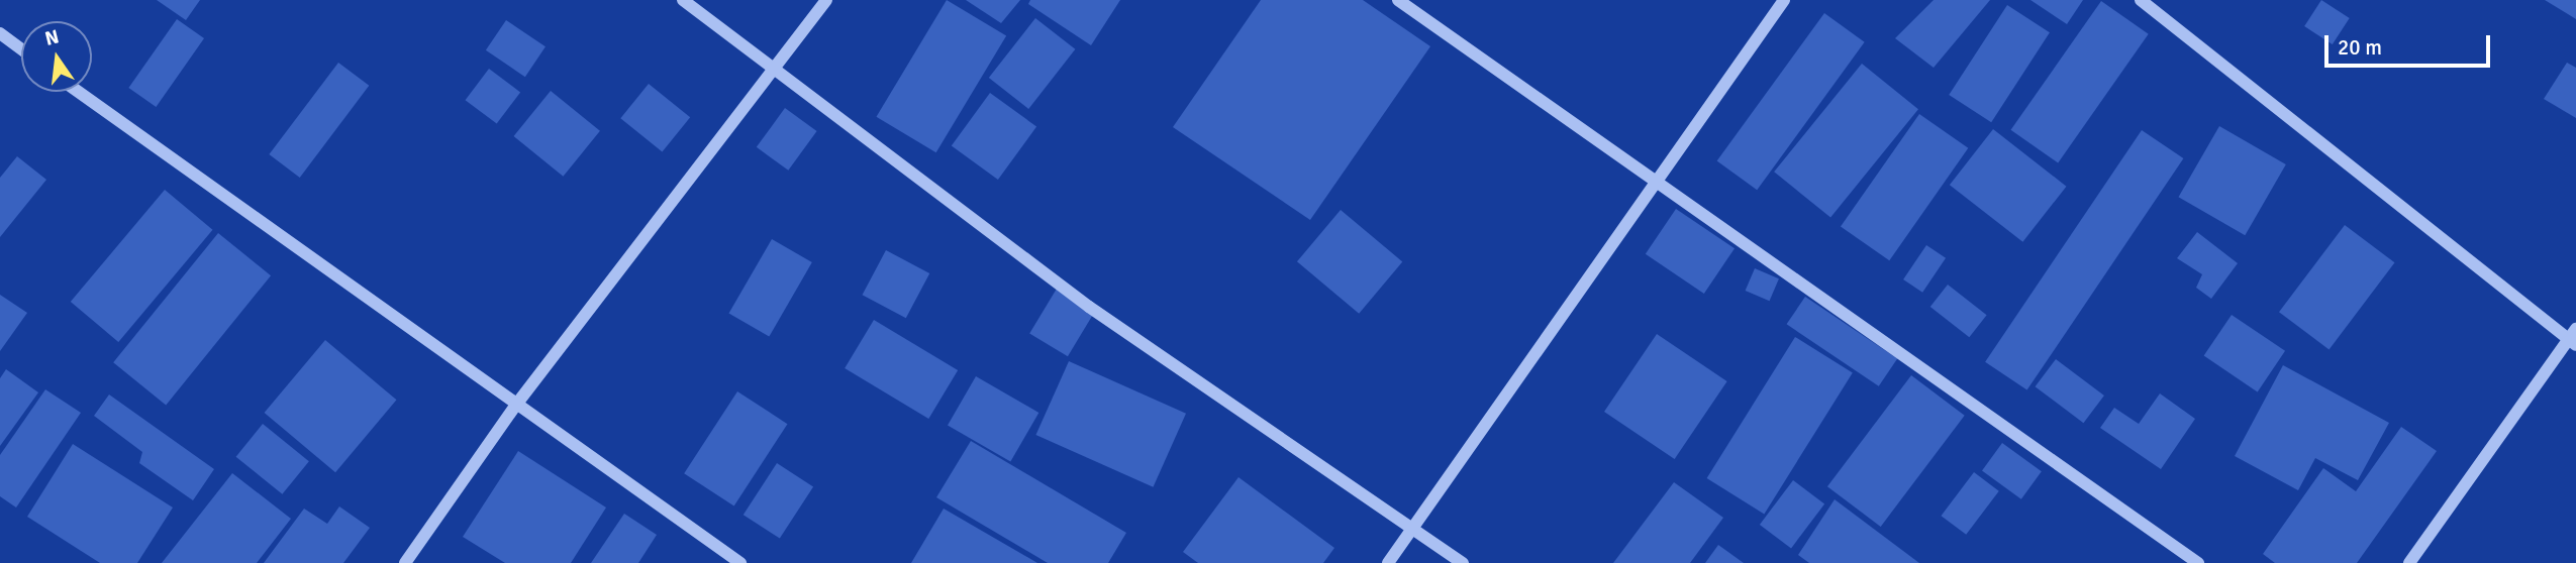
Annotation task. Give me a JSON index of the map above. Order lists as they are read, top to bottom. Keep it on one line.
{"scale_bar":"20 m","north":"top"}
